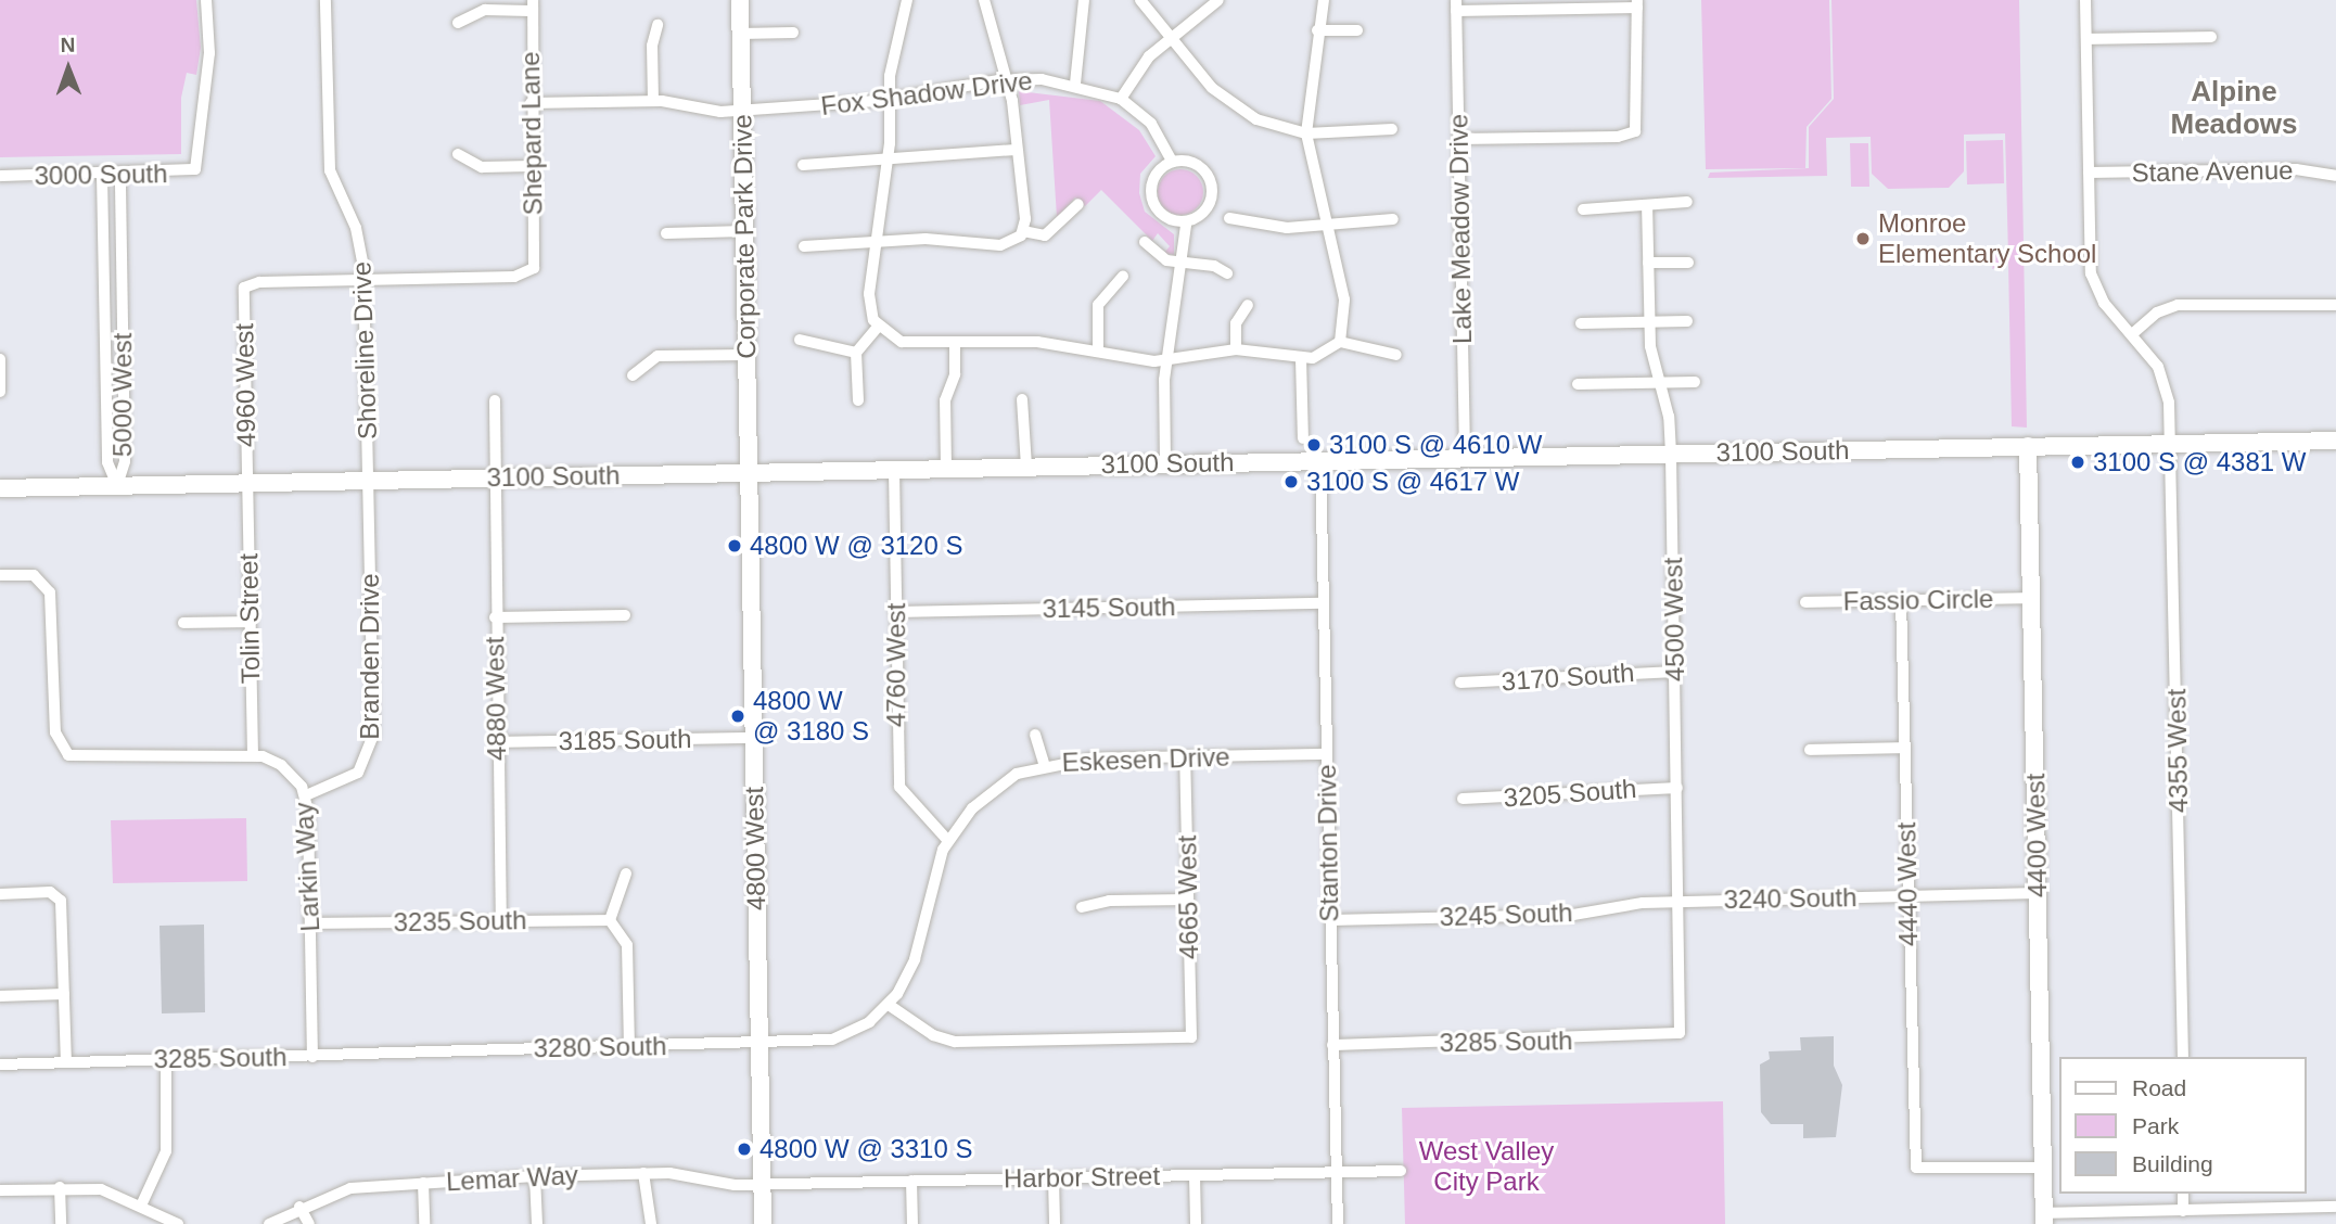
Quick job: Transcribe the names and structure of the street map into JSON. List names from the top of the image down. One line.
{"streets":{"main road":["Corporate Park Drive","3100 South","4400 West","4800 West"],"street":["Fox Shadow Drive","Shepard Lane","Stane Avenue","3000 South","Lake Meadow Drive","Shoreline Drive","4960 West","5000 West","Fassio Circle","3145 South","Tolin Street","4500 West","Branden Drive","4760 West","3170 South","4880 West","3185 South","4355 West","Eskesen Drive","3205 South","Stanton Drive","Larkin Way","4440 West","4665 West","3240 South","3245 South","3235 South","3285 South","3280 South","Harbor Street","Lemar Way"]},"crossings":[["Fox Shadow Drive","Shepard Lane"],["Fox Shadow Drive","Corporate Park Drive"],["Shepard Lane","Shoreline Drive"],["Shepard Lane","4960 West"],["Stane Avenue","4355 West"],["3000 South","5000 West"],["Lake Meadow Drive","3100 South"],["Corporate Park Drive","3100 South"],["Corporate Park Drive","4800 West"],["Shoreline Drive","4960 West"],["Shoreline Drive","3100 South"],["Shoreline Drive","Branden Drive"],["4960 West","3100 South"],["4960 West","Tolin Street"],["5000 West","3100 South"],["3100 South","Tolin Street"],["3100 South","4500 West"],["3100 South","Branden Drive"],["3100 South","4760 West"],["3100 South","4880 West"],["3100 South","4355 West"],["3100 South","4400 West"],["3100 South","Stanton Drive"],["3100 South","4800 West"],["Fassio Circle","4400 West"],["Fassio Circle","4440 West"],["3145 South","4760 West"],["3145 South","Stanton Drive"],["Tolin Street","Larkin Way"],["4500 West","3170 South"],["4500 West","3205 South"],["4500 West","3240 South"],["4500 West","3245 South"],["4500 West","3285 South"],["Branden Drive","Larkin Way"],["4760 West","Eskesen Drive"],["4880 West","3185 South"],["4880 West","3235 South"],["3185 South","4800 West"],["Eskesen Drive","Stanton Drive"],["Eskesen Drive","4800 West"],["Eskesen Drive","4665 West"],["Eskesen Drive","3280 South"],["4400 West","4440 West"],["4400 West","3240 South"],["Stanton Drive","3245 South"],["Stanton Drive","3285 South"],["Stanton Drive","Harbor Street"],["4800 West","3280 South"],["4800 West","Harbor Street"],["4800 West","Lemar Way"],["Larkin Way","3235 South"],["Larkin Way","3285 South"],["4440 West","3240 South"],["3240 South","3245 South"],["3285 South","3280 South"],["Harbor Street","Lemar Way"]],"districts":["Alpine Meadows"],"parks":["West Valley City Park"],"places":["Monroe Elementary School","3100 S @ 4610 W","3100 S @ 4381 W","3100 S @ 4617 W","4800 W @ 3120 S","4800 W @ 3180 S","4800 W @ 3310 S"],"legend":["Road","Park","Building"],"north":"top"}
